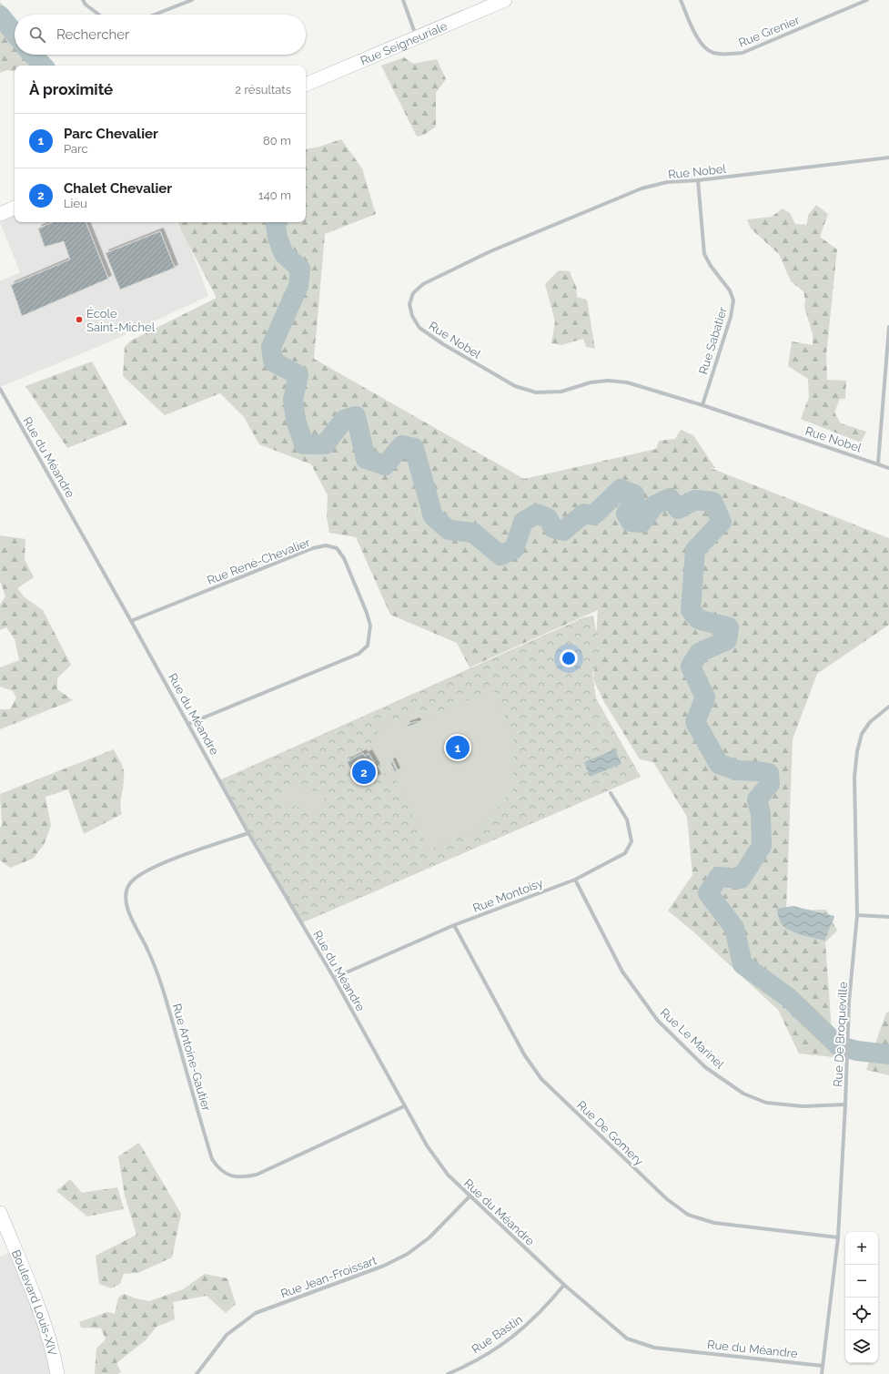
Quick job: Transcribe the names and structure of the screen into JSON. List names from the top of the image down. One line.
{"streets":{"street":["Rue Grenier","Rue Seigneuriale","Rue Nobel","Rue Sabatier","Rue du Méandre","Rue René-Chevalier","Rue Montoisy","Rue De Broqueville","Rue Le Marinel","Rue Antoine-Gautier","Rue De Gomery","Rue Jean-Froissart","Boulevard Louis-XIV","Rue Bastin"]},"crossings":[["Rue Nobel","Rue Sabatier"],["Rue du Méandre","Rue René-Chevalier"],["Rue du Méandre","Rue Montoisy"],["Rue du Méandre","Rue De Broqueville"],["Rue du Méandre","Rue Antoine-Gautier"],["Rue du Méandre","Rue Jean-Froissart"],["Rue du Méandre","Rue Bastin"],["Rue Montoisy","Rue Le Marinel"],["Rue Montoisy","Rue De Gomery"],["Rue De Broqueville","Rue Le Marinel"],["Rue De Broqueville","Rue De Gomery"]],"places":["École Saint-Michel"],"page":{"search":"Rechercher","heading":["À proximité","2 résultats"],"list":[{"mark":"1","name":"Parc Chevalier","note":"Parc","value":"80 m"},{"mark":"2","name":"Chalet Chevalier","note":"Lieu","value":"140 m"}],"pins":["1","2"],"map_buttons":["+","−"]}}
